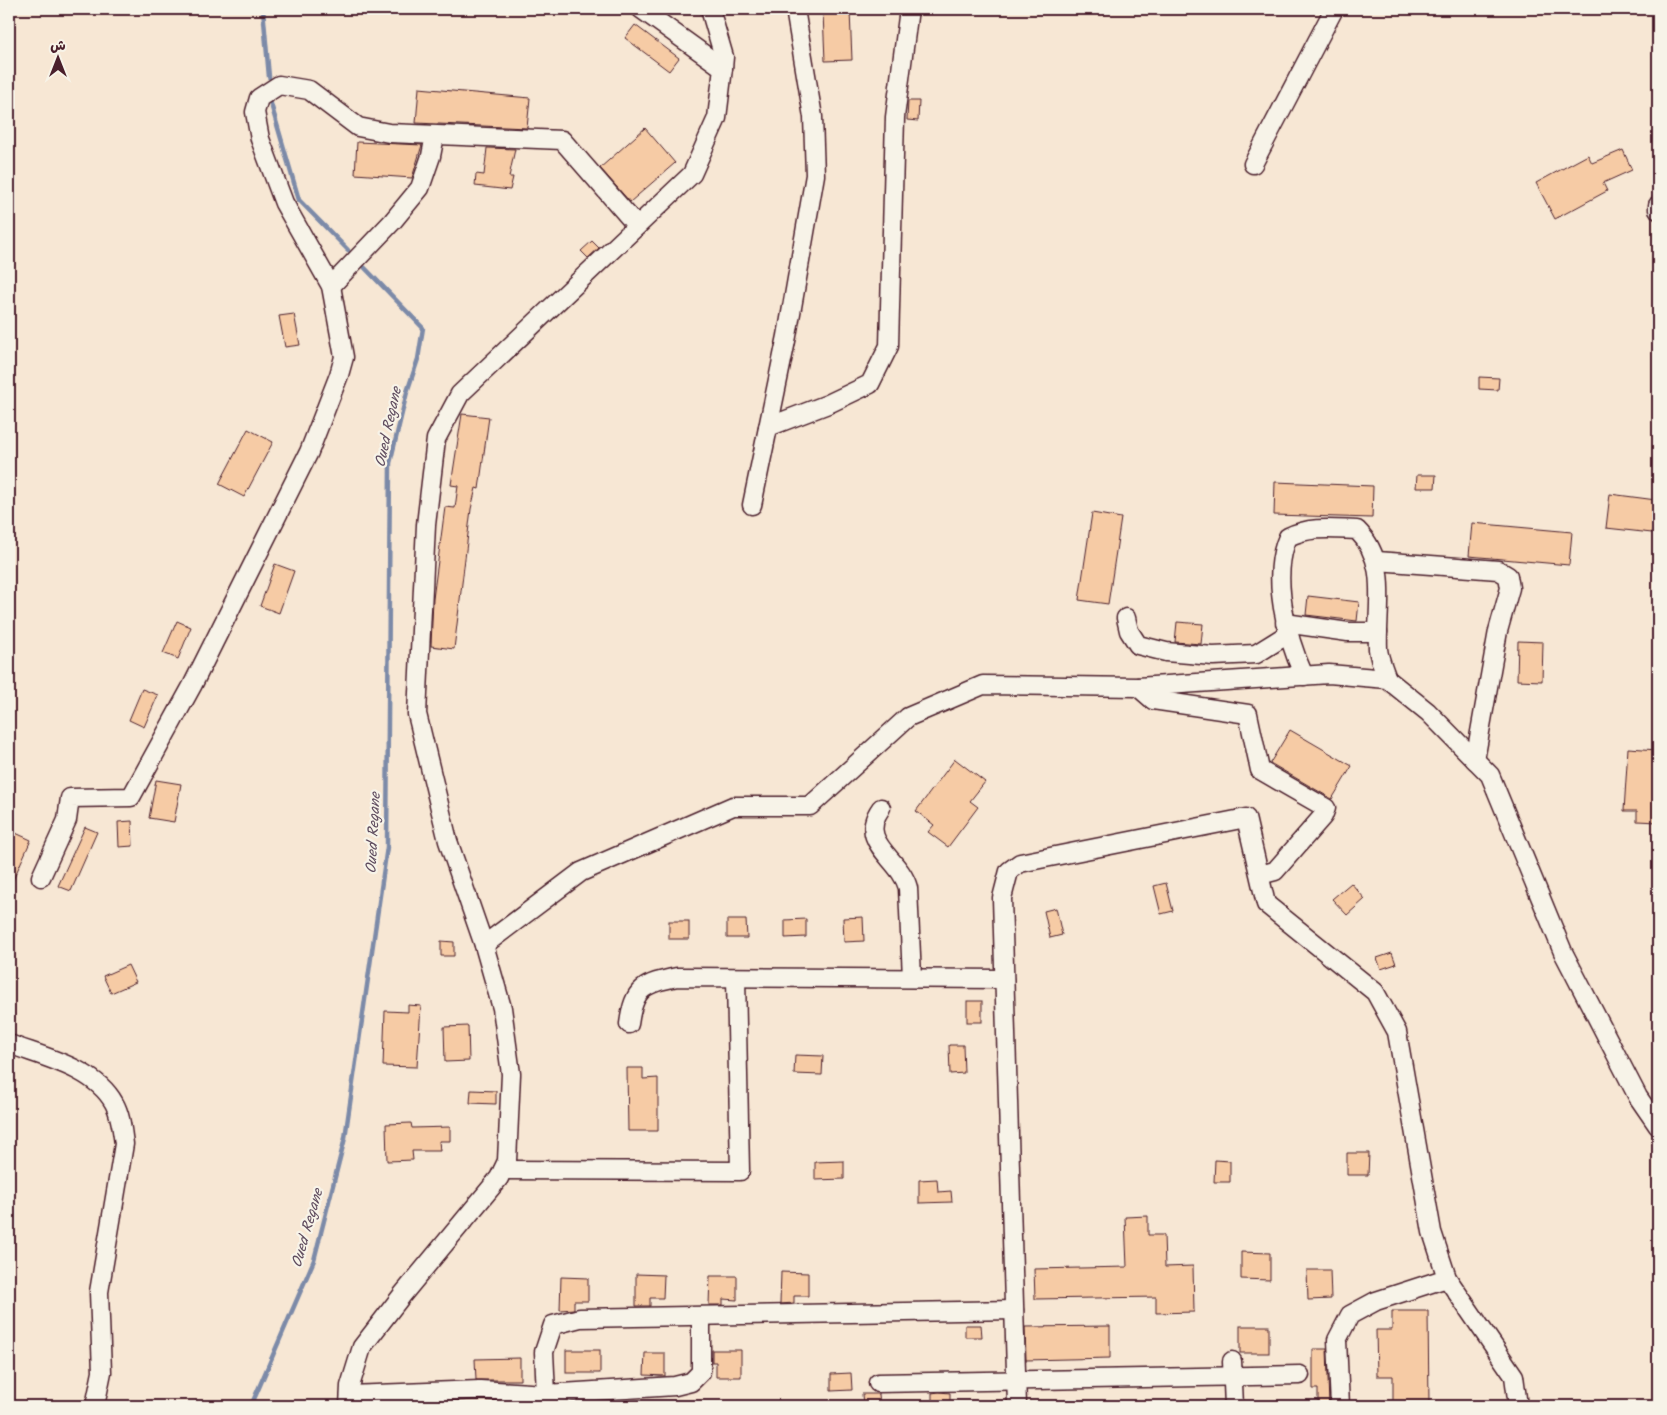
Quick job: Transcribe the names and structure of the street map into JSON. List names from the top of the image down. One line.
{"water":["Oued Regane"],"north":"top"}
